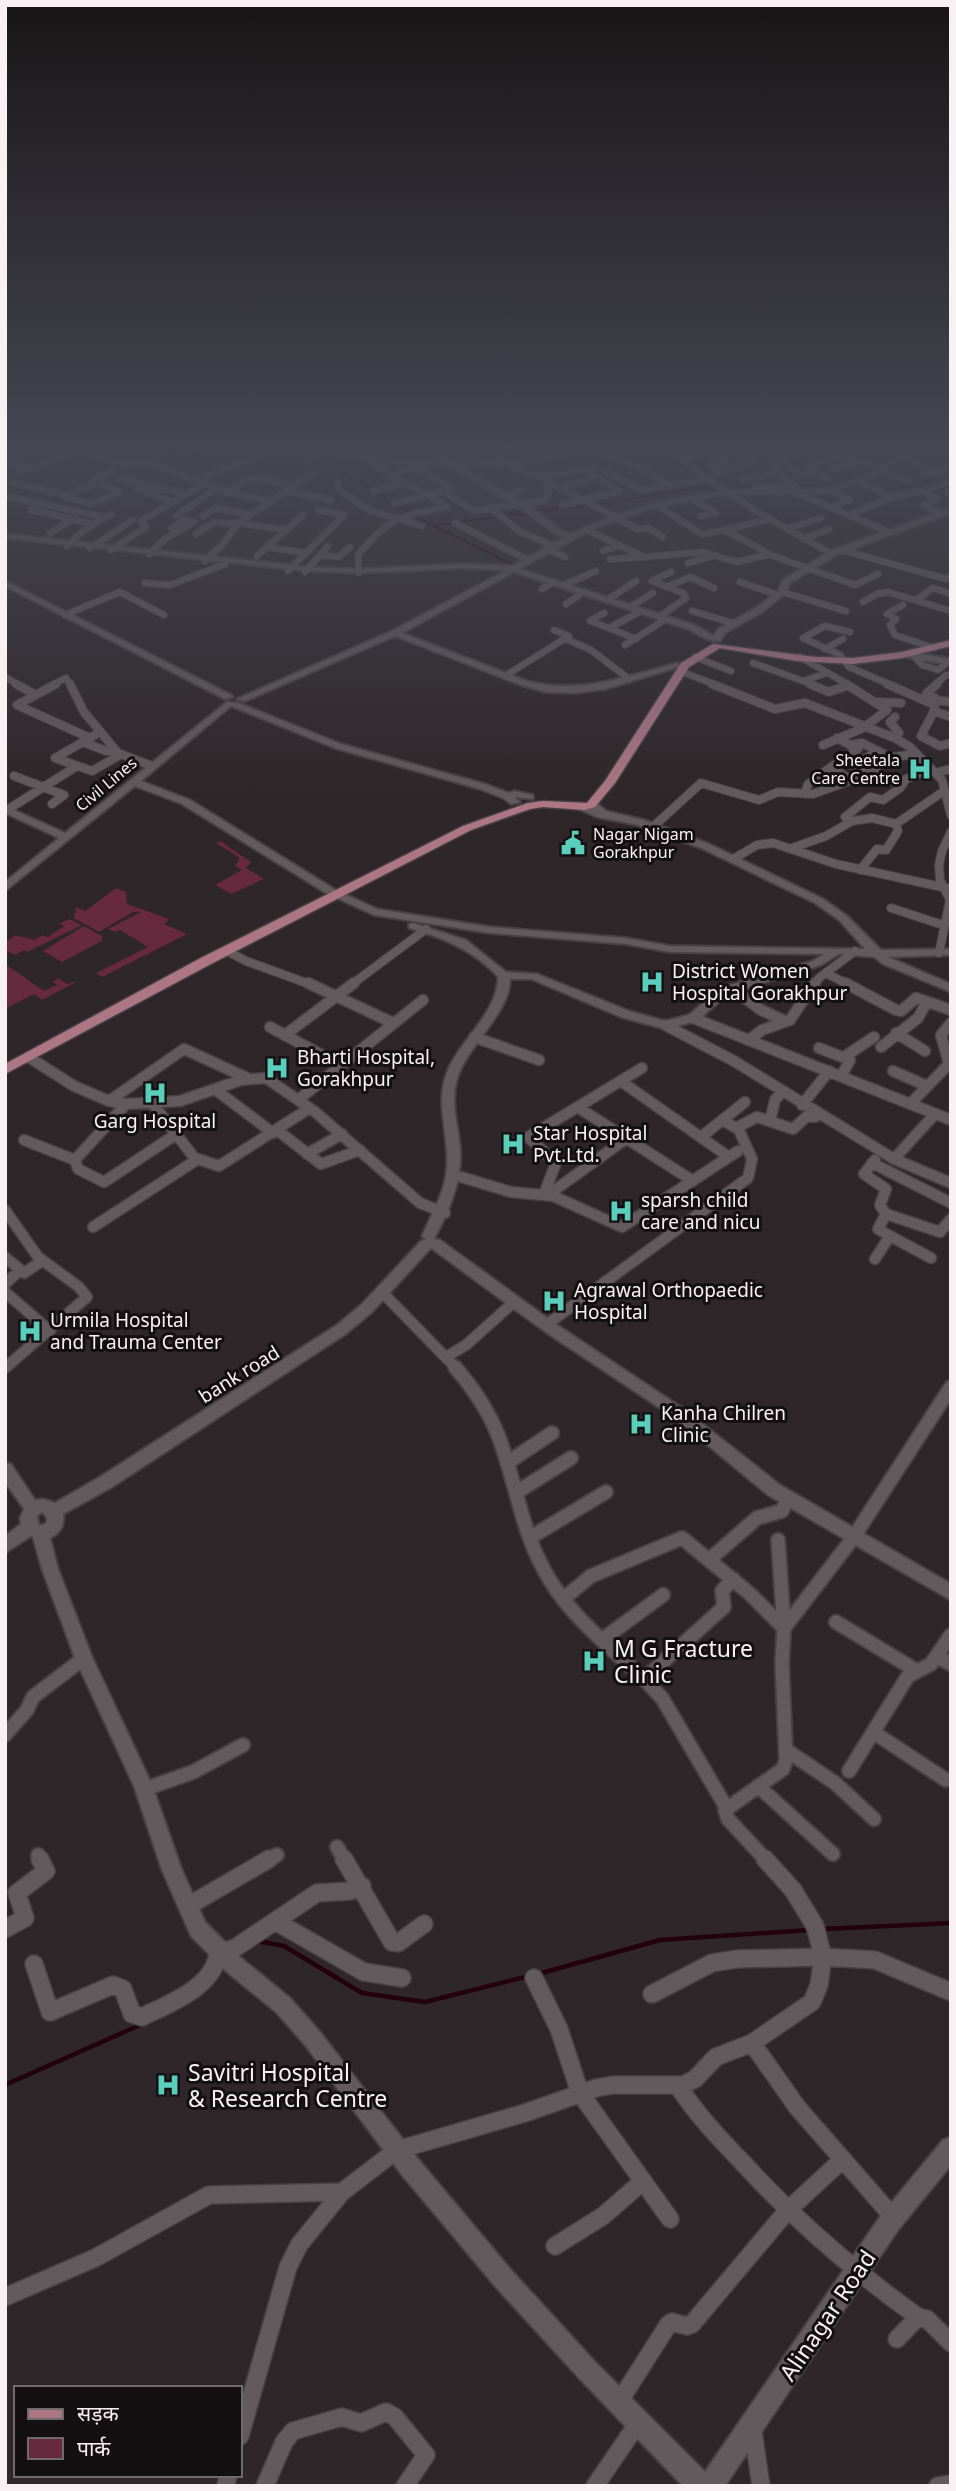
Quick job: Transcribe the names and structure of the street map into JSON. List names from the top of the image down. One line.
{"streets":{"main road":["Civil Lines","bank road","Alinagar Road"]},"places":{"hospital":["Sheetala Care Centre","District Women Hospital Gorakhpur","Bharti Hospital, Gorakhpur","Garg Hospital","Star Hospital Pvt.Ltd.","sparsh child care and nicu","Agrawal Orthopaedic Hospital","Urmila Hospital and Trauma Center","Kanha Chilren Clinic","M G Fracture Clinic","Savitri Hospital & Research Centre"],"public building":["Nagar Nigam Gorakhpur"]},"legend":["सड़क","पार्क"]}
